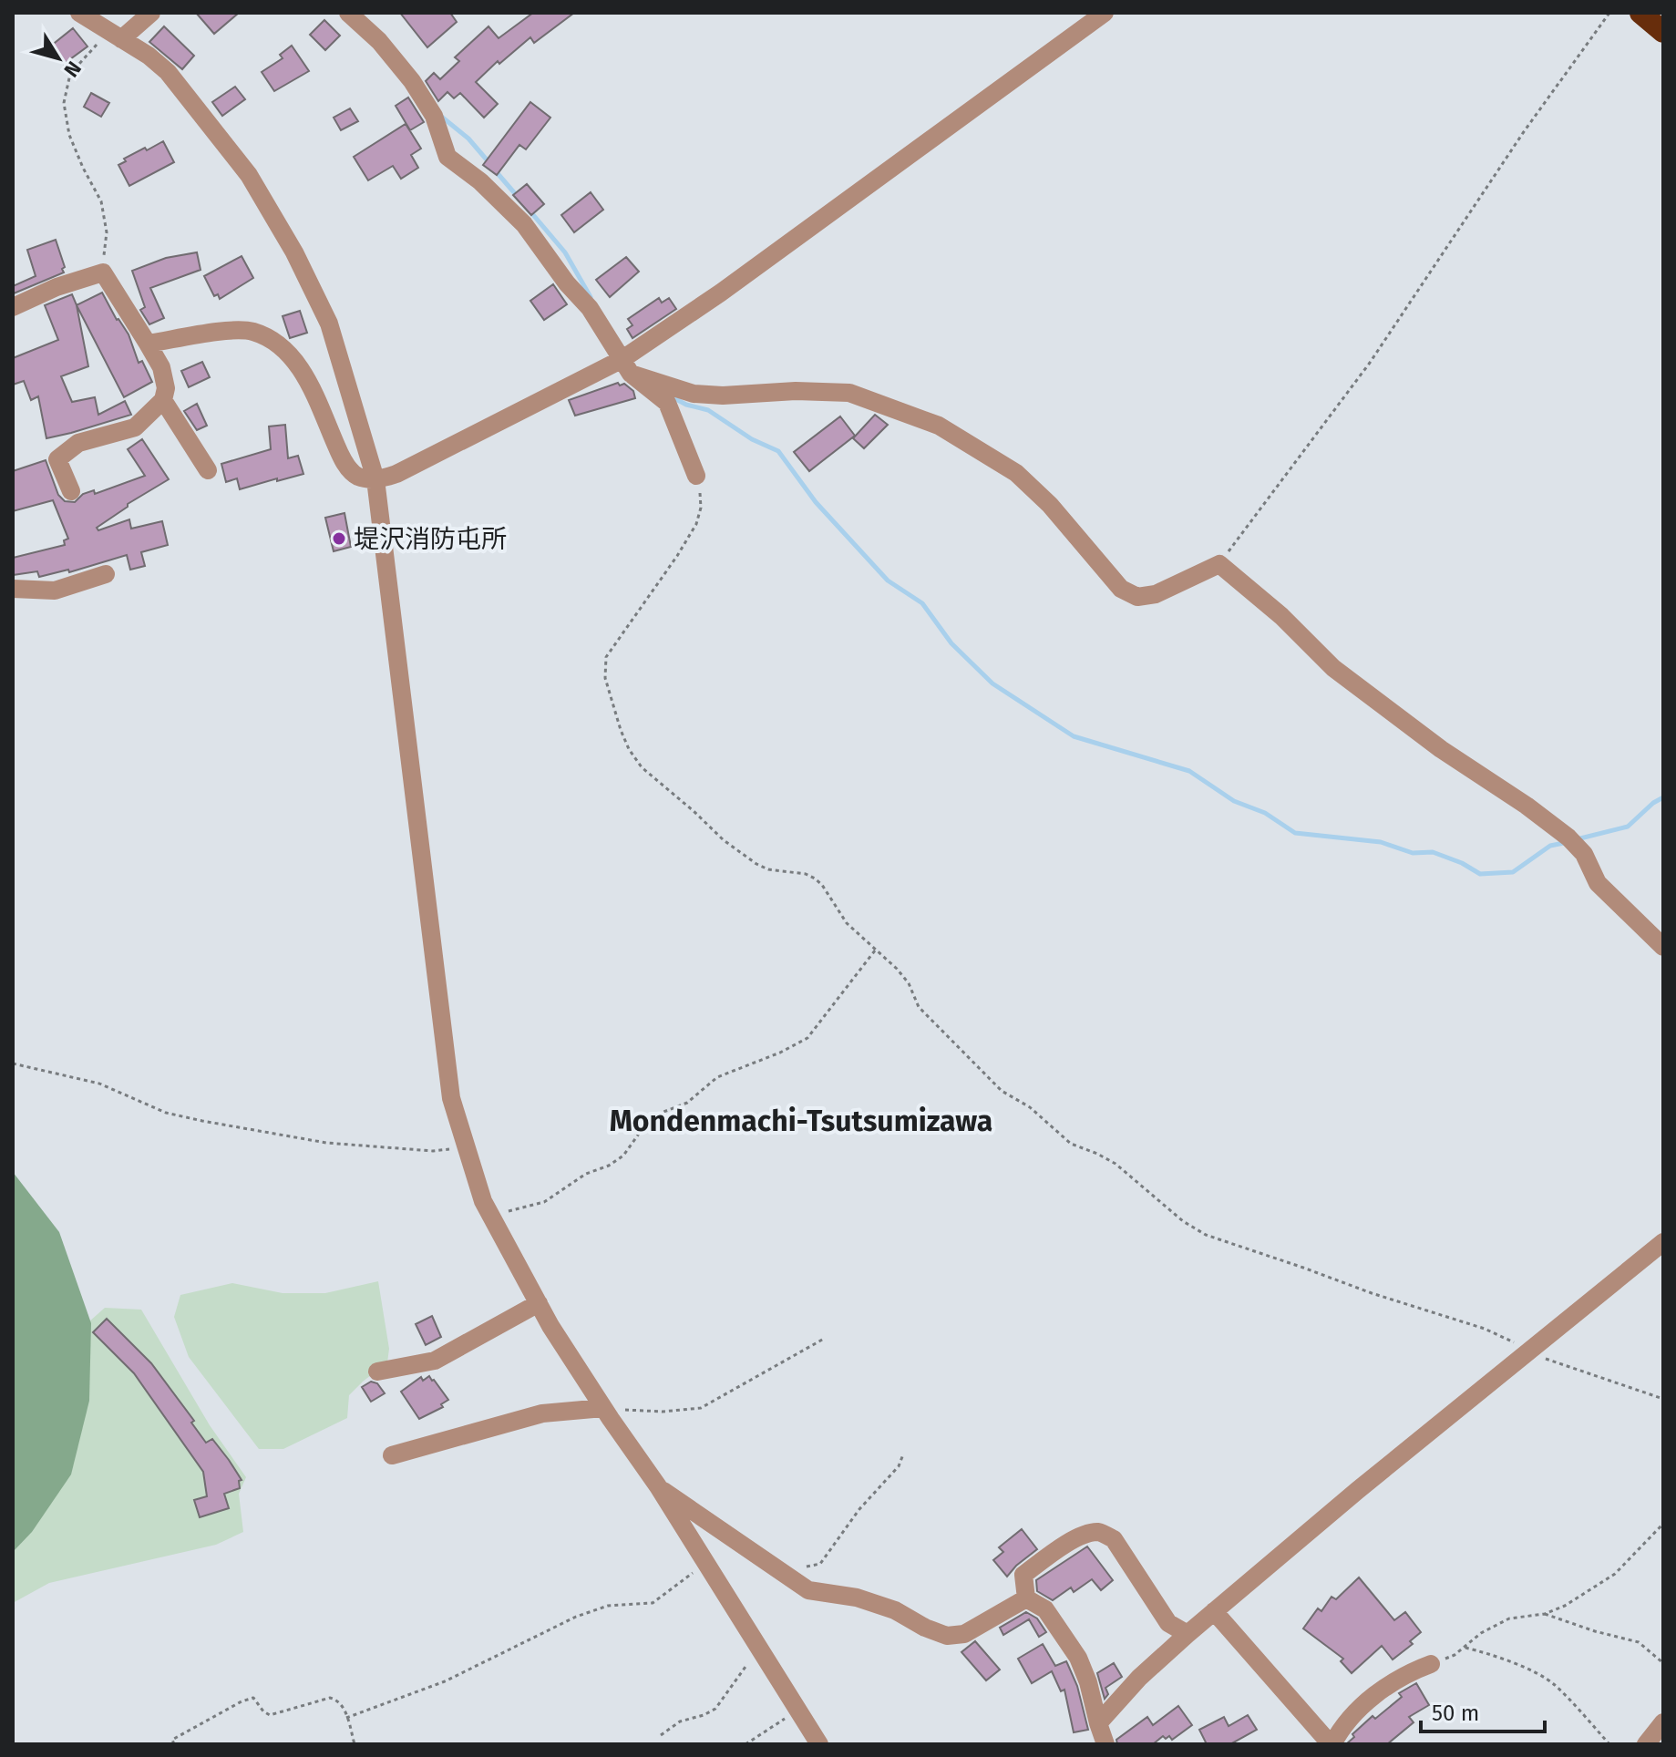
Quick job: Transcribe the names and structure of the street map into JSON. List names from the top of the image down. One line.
{"districts":["Mondenmachi-Tsutsumizawa"],"places":["堤沢消防屯所"],"scale_bar":"50 m","north":"bottom right"}
